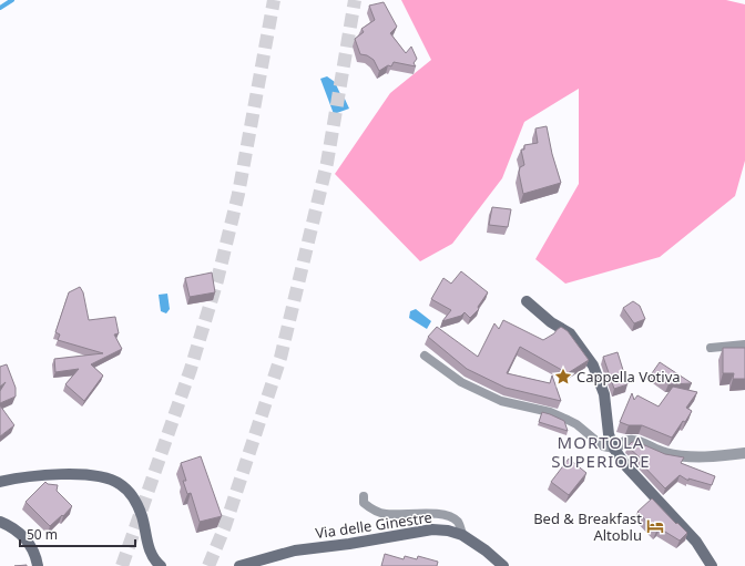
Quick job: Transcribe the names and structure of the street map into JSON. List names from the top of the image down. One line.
{"streets":{"street":["Via delle Ginestre"]},"districts":["MORTOLA SUPERIORE"],"places":{"place":["Cappella Votiva"],"hotel":["Bed & Breakfast Altoblu"]},"scale_bar":"50 m"}
